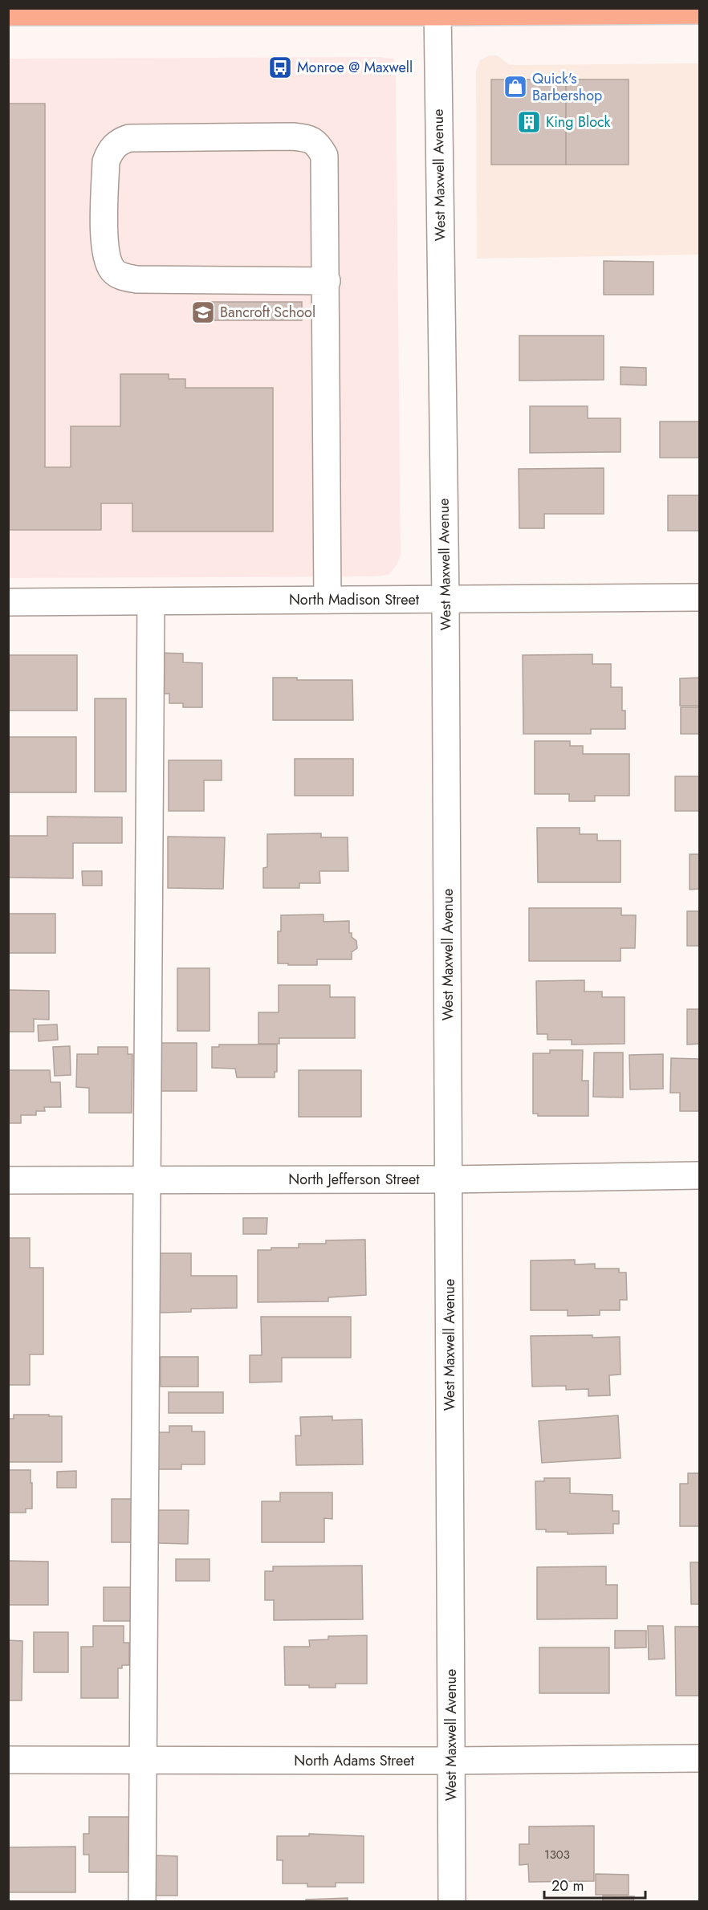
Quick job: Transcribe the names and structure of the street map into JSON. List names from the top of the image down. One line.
{"streets":{"street":["West Maxwell Avenue","North Madison Street","North Jefferson Street","North Adams Street"]},"crossings":[["West Maxwell Avenue","North Madison Street"],["West Maxwell Avenue","North Jefferson Street"],["West Maxwell Avenue","North Adams Street"]],"places":{"bus stop":["Monroe @ Maxwell"],"shop":["Quick's Barbershop"],"building":["King Block"],"school or university":["Bancroft School"]},"house_numbers":["1303"],"scale_bar":"20 m"}
